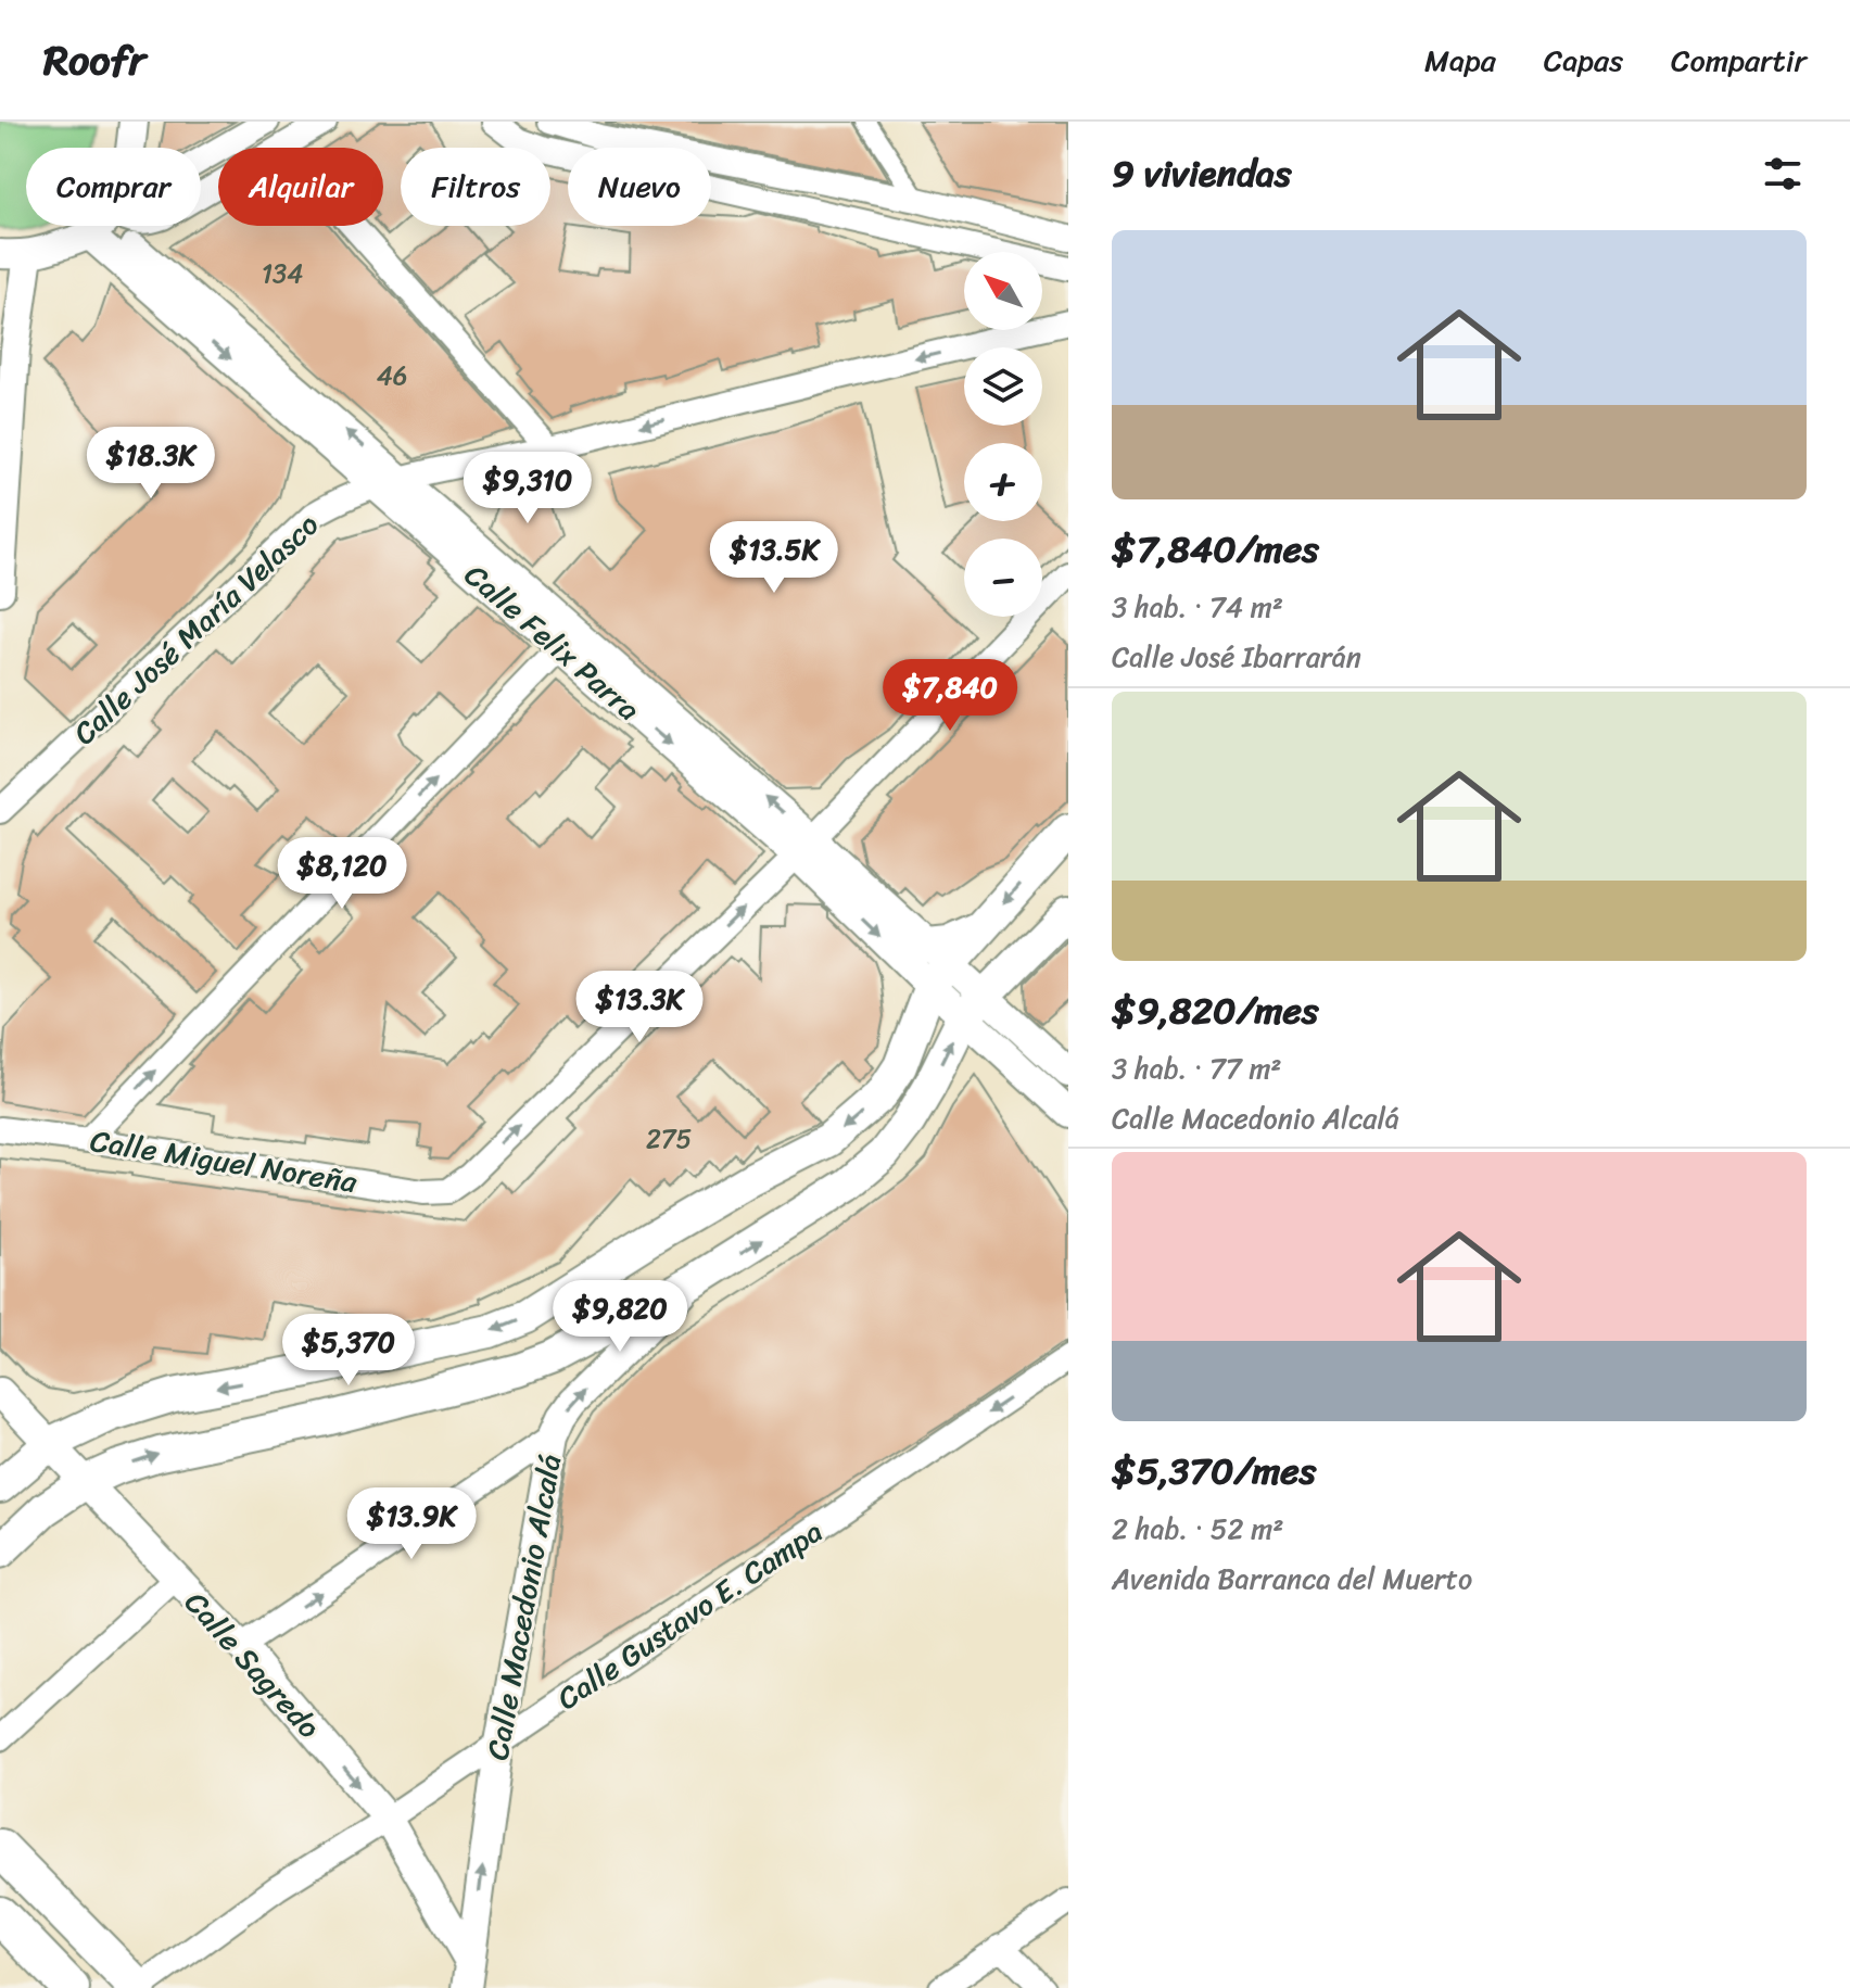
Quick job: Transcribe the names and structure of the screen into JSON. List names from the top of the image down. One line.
{"streets":{"street":["Calle José María Velasco","Calle Felix Parra","Calle Miguel Noreña","Calle Macedonio Alcalá","Calle Gustavo E. Campa","Calle Sagredo"]},"crossings":[["Calle José María Velasco","Calle Felix Parra"],["Calle Felix Parra","Calle Miguel Noreña"],["Calle Macedonio Alcalá","Calle Gustavo E. Campa"],["Calle Macedonio Alcalá","Calle Sagredo"],["Calle Gustavo E. Campa","Calle Sagredo"]],"one_way":["Calle José María Velasco","Calle Macedonio Alcalá","Calle Gustavo E. Campa"],"house_numbers":["134","46","275"],"north":"top left","page":{"header":"Roofr","nav":["Mapa","Capas","Compartir"],"heading":"9 viviendas","chip":["Comprar","Alquilar","Filtros","Nuevo"],"list":[{"name":"$7,840/mes","note":"3 hab. · 74 m² · Calle José Ibarrarán"},{"name":"$9,820/mes","note":"3 hab. · 77 m² · Calle Macedonio Alcalá"},{"name":"$5,370/mes","note":"2 hab. · 52 m² · Avenida Barranca del Muerto"}],"map_buttons":["+","−"],"price":["$18.3K","$9,310","$13.5K","$7,840","$8,120","$13.3K","$9,820","$5,370","$13.9K"]}}
